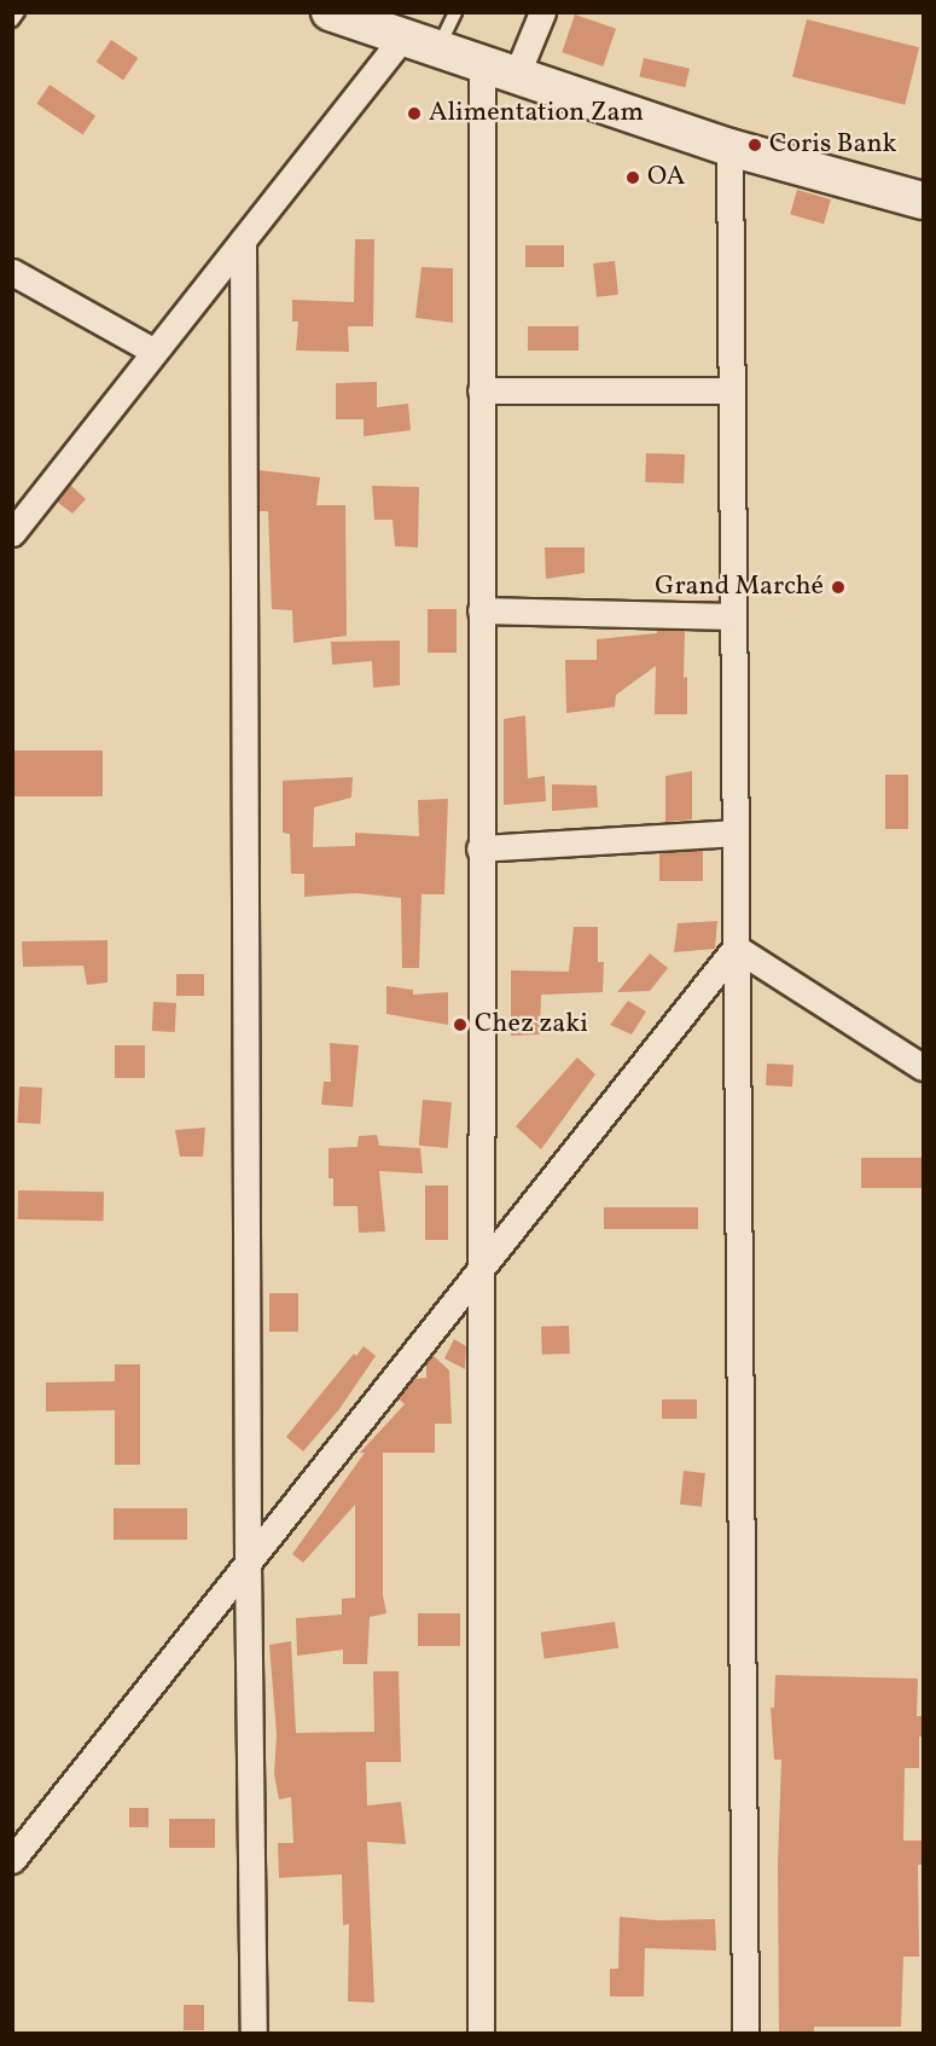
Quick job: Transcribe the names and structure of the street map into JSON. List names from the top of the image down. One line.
{"places":["Alimentation Zam","Coris Bank","OA","Grand Marché","Chez zaki"]}
